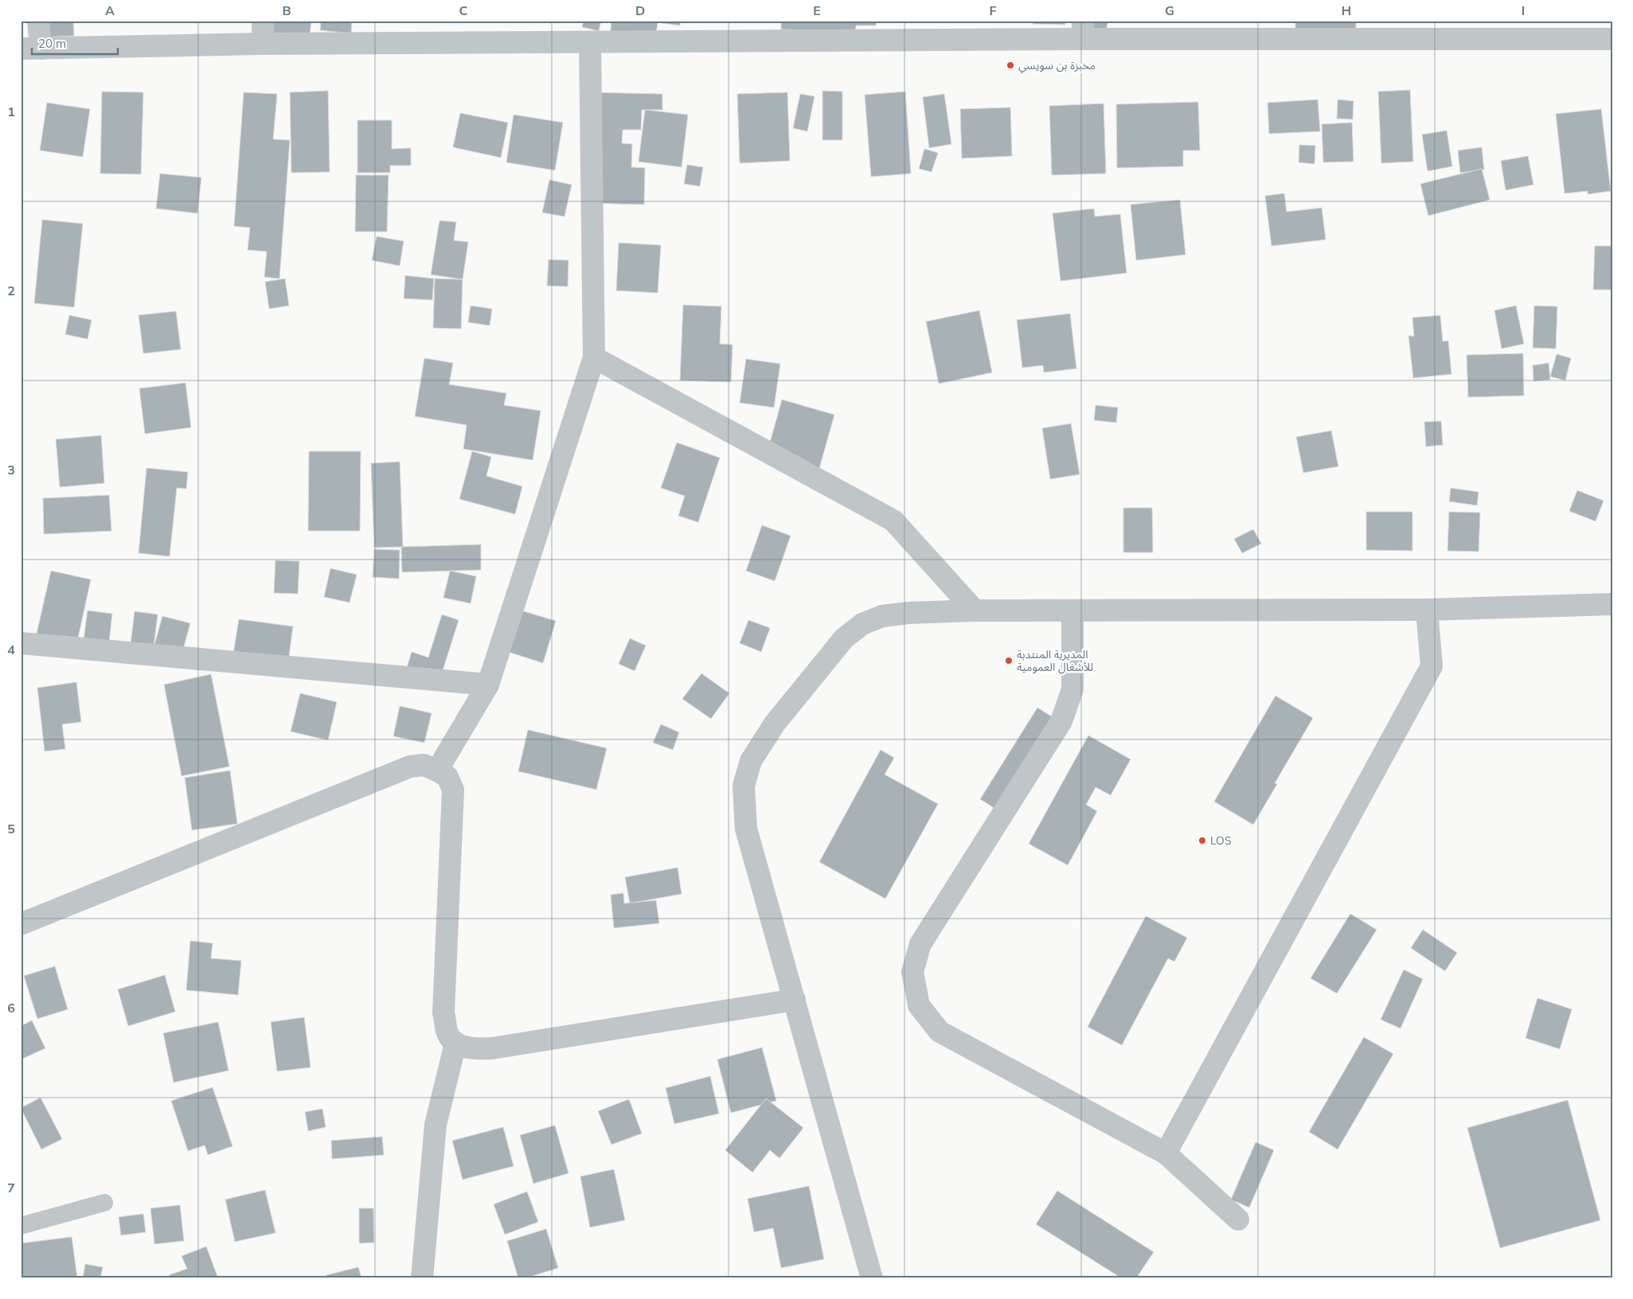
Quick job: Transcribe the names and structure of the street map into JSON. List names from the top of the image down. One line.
{"places":["مخبزة بن سويسي","المديرية المنتدبة للأشغال العمومية","LOS"],"scale_bar":"20 m","grid":{"columns":["A","B","C","D","E","F","G","H","I"],"rows":["1","2","3","4","5","6","7"]}}
